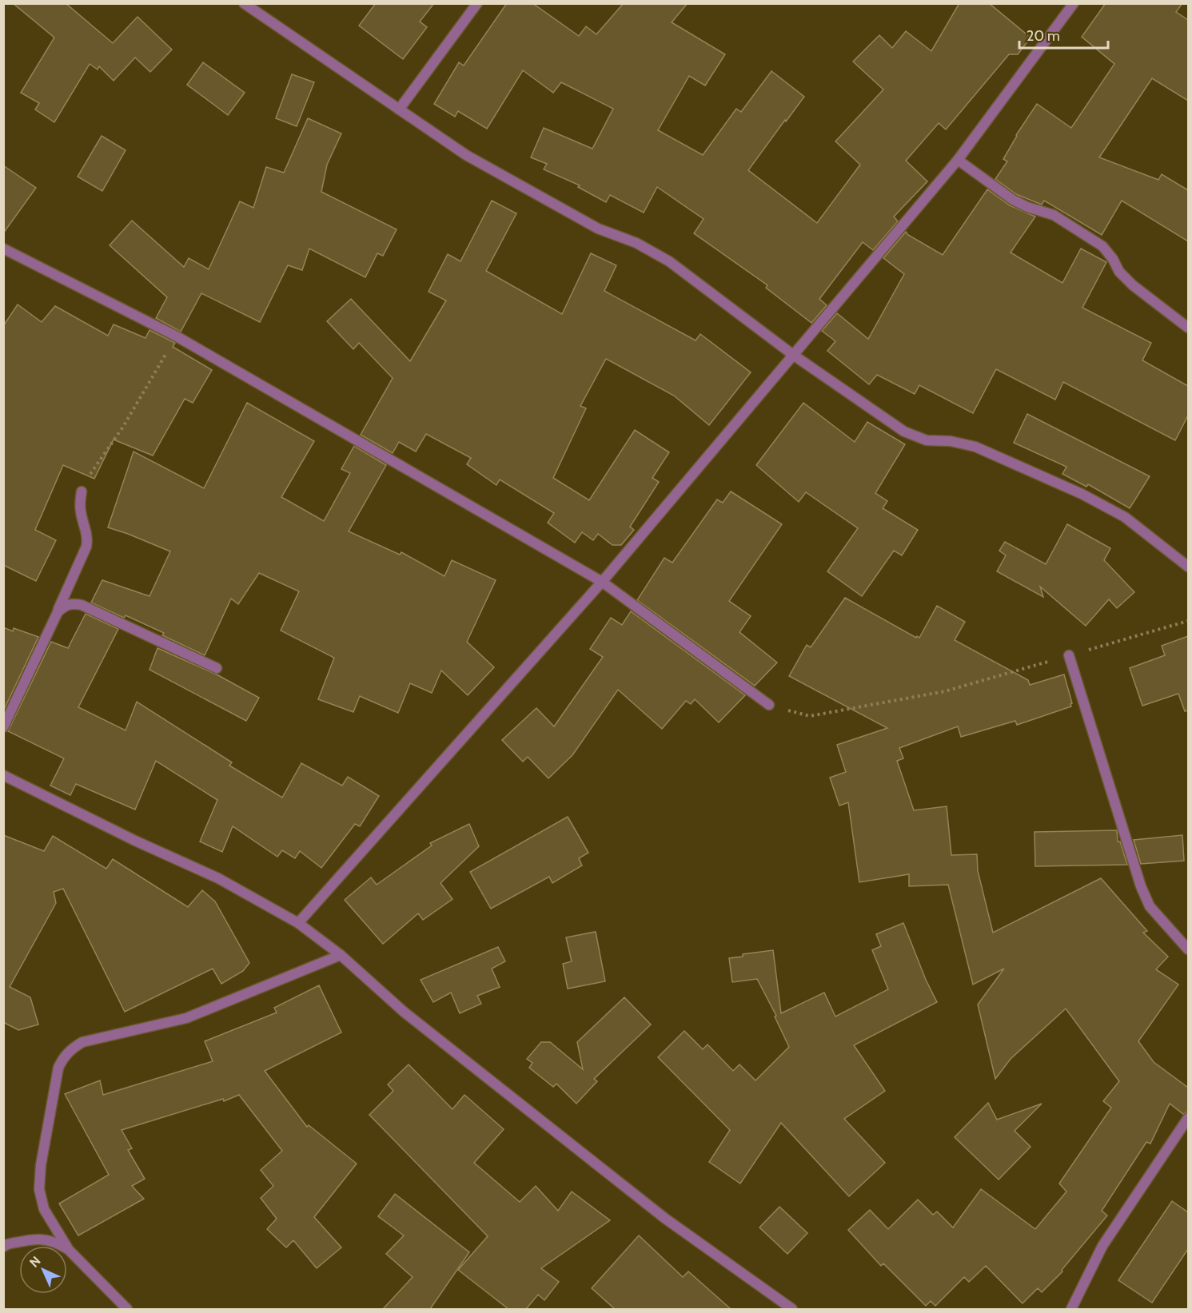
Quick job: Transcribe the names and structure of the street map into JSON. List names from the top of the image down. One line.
{"scale_bar":"20 m","north":"top left"}
